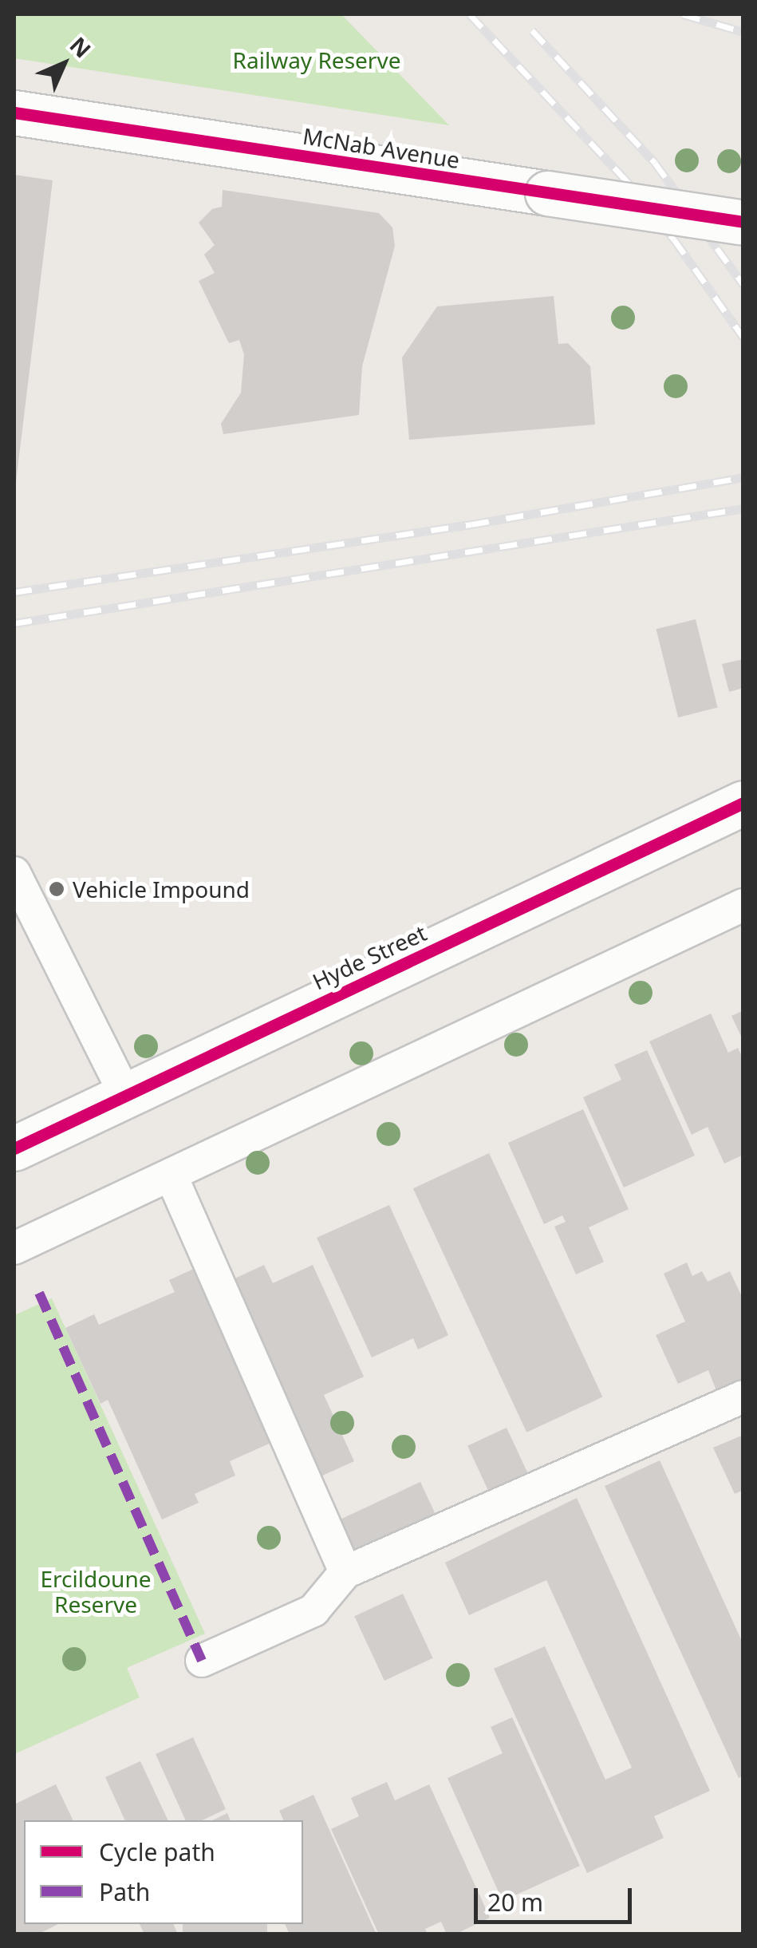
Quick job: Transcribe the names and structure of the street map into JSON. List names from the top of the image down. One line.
{"streets":{"street":["McNab Avenue","Hyde Street"]},"parks":["Railway Reserve","Ercildoune Reserve"],"places":["Vehicle Impound"],"legend":["Cycle path","Path"],"scale_bar":"20 m","north":"top right"}
